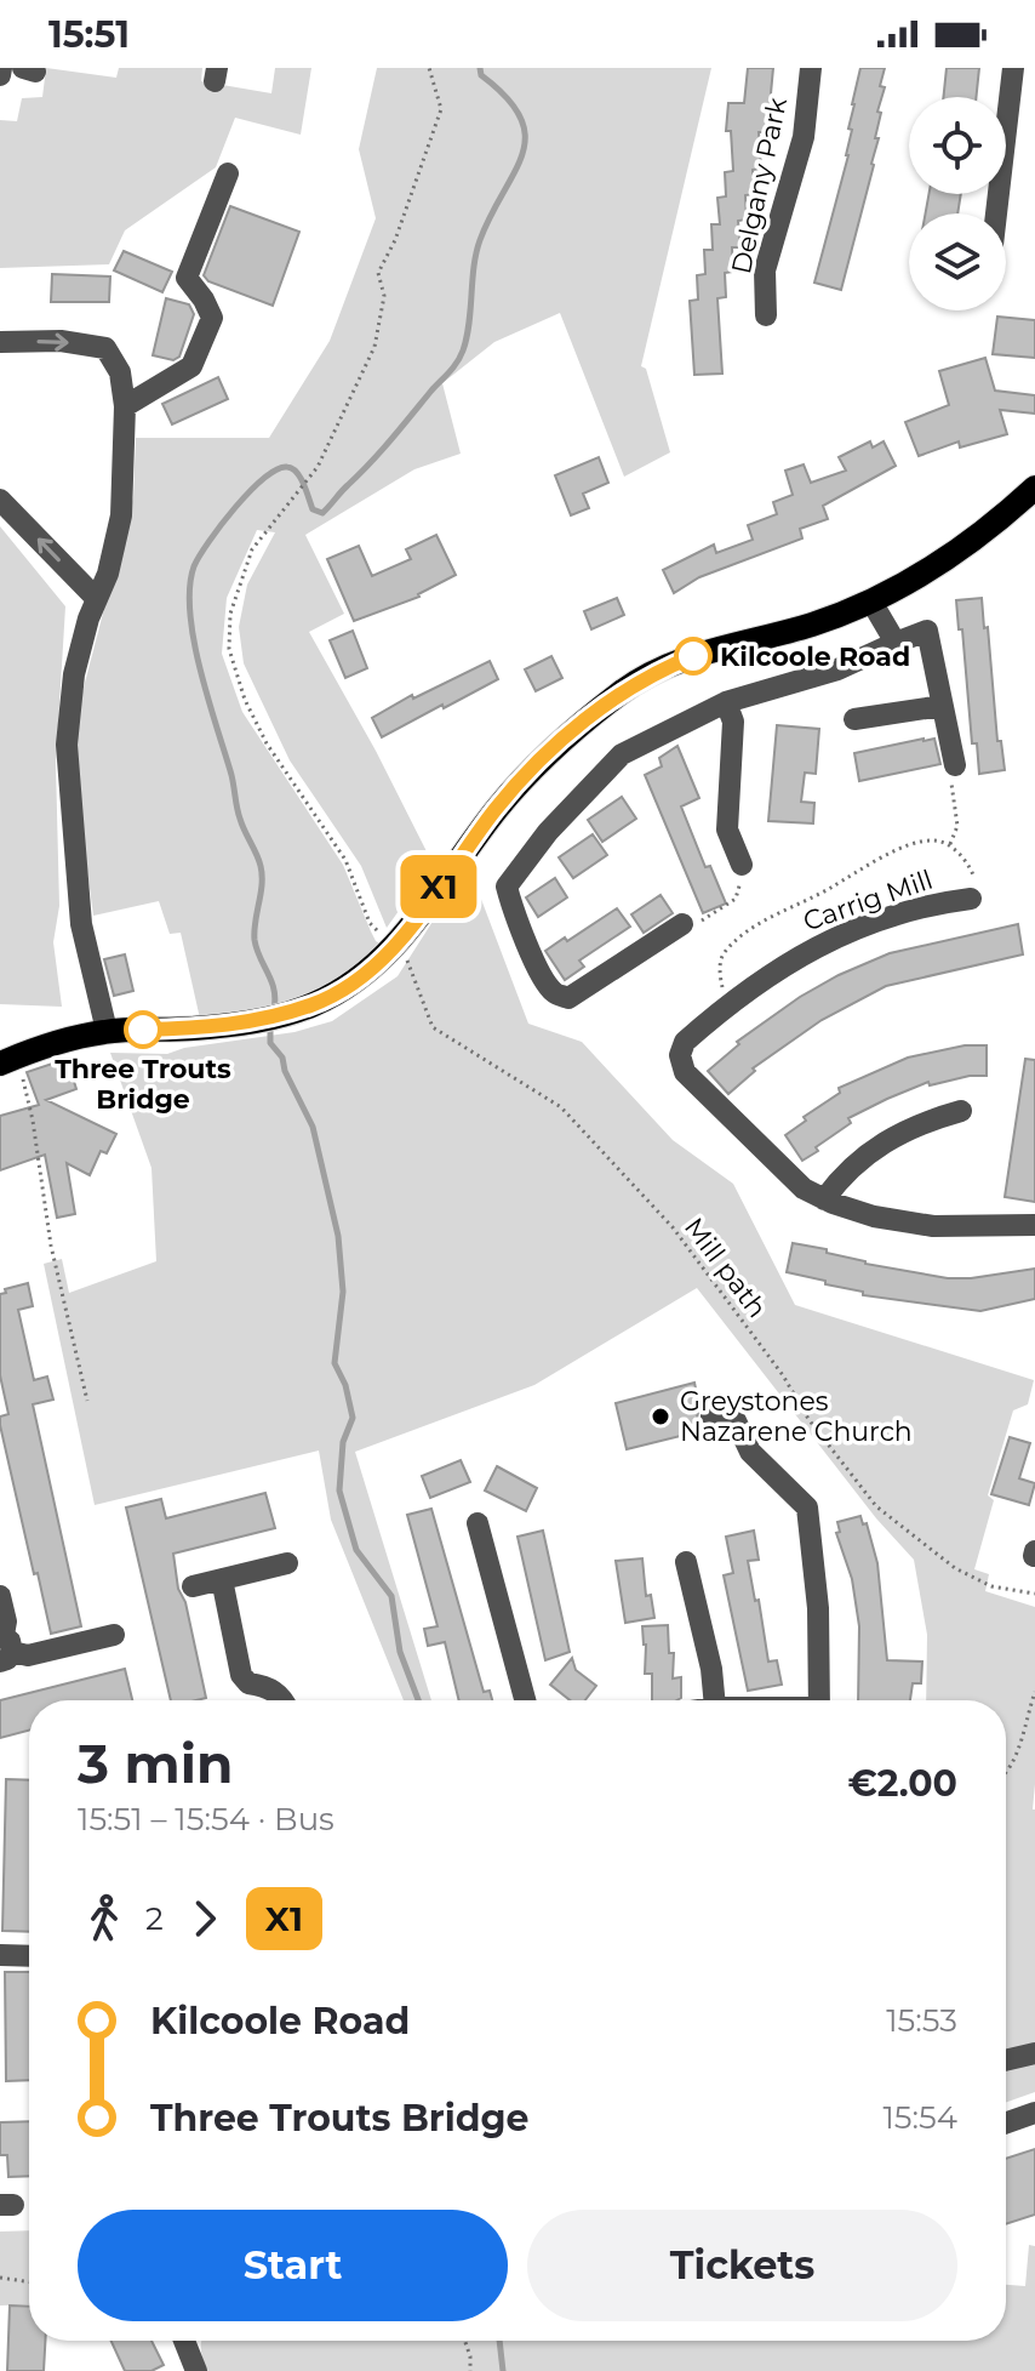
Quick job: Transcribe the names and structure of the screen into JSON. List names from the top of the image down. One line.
{"streets":{"street":["Delgany Park","Carrig Mill"],"path":["Mill path"]},"places":["Kilcoole Road","Three Trouts Bridge","Greystones Nazarene Church"],"lines":["bus line X1"],"page":{"status":"15:51","on_map":"X1","heading":["3 min","15:51 – 15:54 · Bus","€2.00"],"legs":["2","X1"],"list":[{"name":"Kilcoole Road","value":"15:53"},{"name":"Three Trouts Bridge","value":"15:54"}],"buttons":["Start","Tickets"]}}
